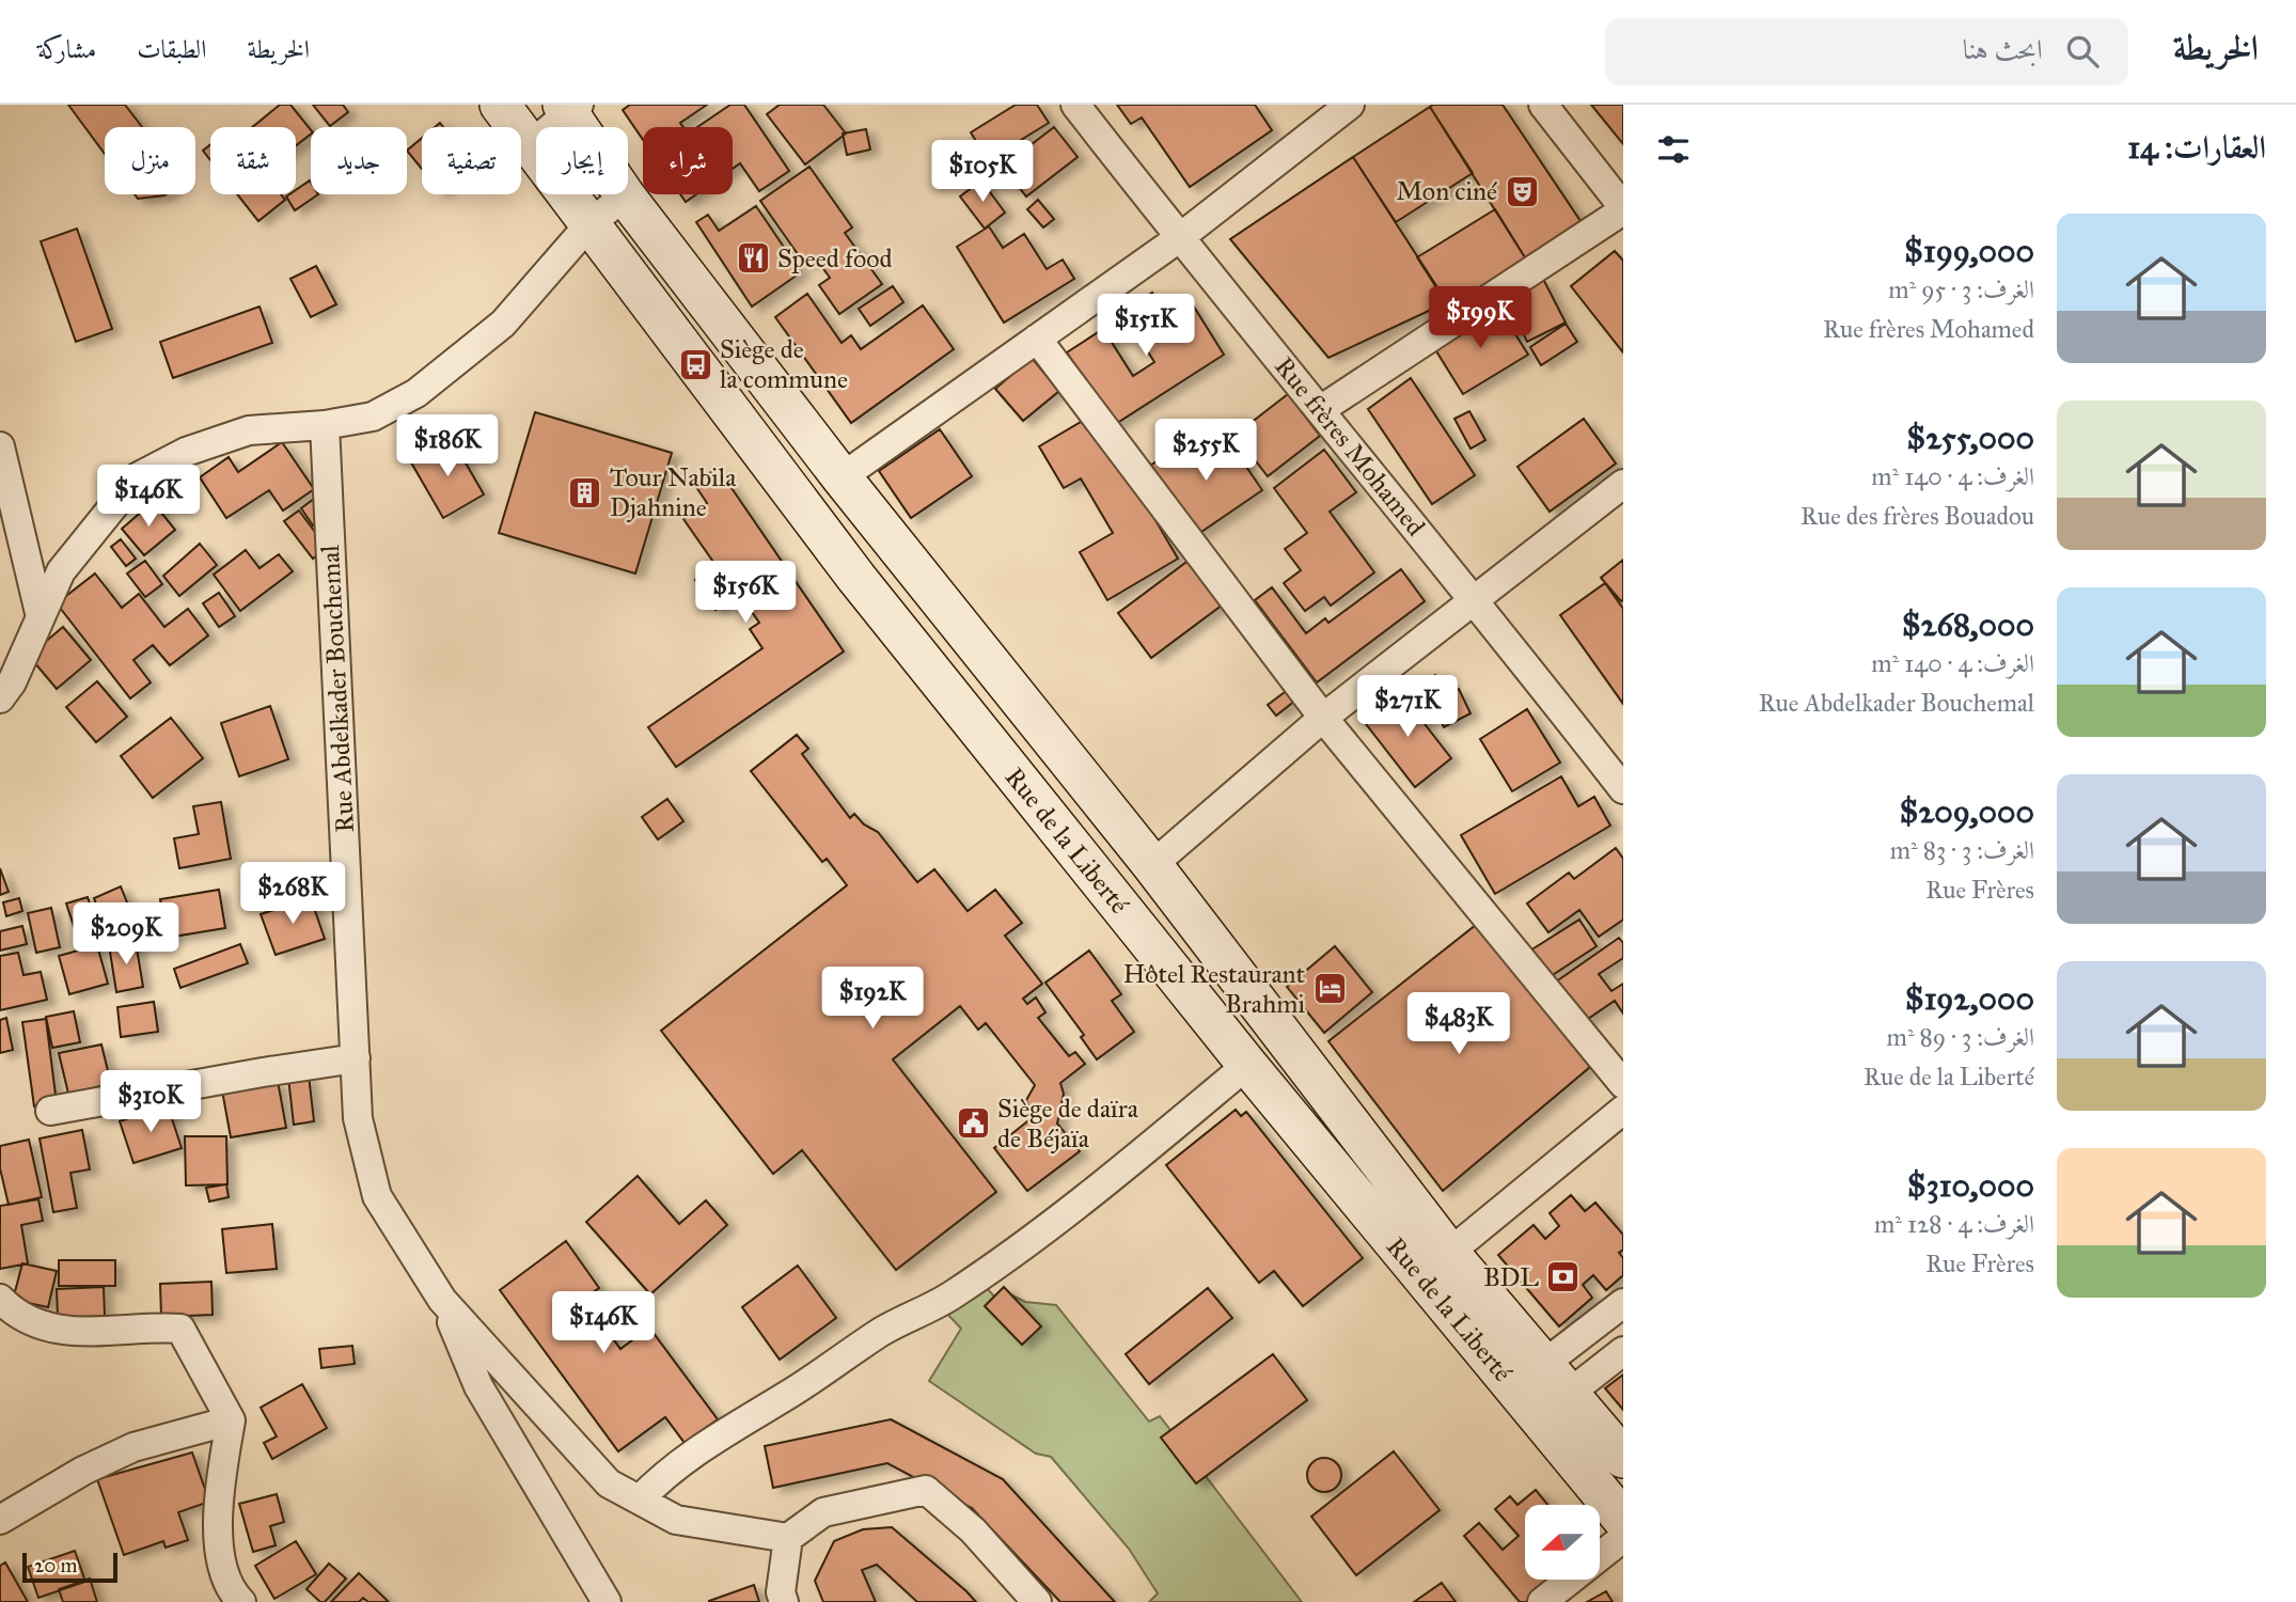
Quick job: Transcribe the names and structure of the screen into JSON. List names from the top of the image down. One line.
{"streets":{"main road":["Rue de la Liberté"],"street":["Rue frères Mohamed","Rue Abdelkader Bouchemal"]},"places":{"theatre":["Mon ciné"],"restaurant":["Speed food"],"bus stop":["Siège de la commune"],"building":["Tour Nabila Djahnine"],"hotel":["Hôtel Restaurant Brahmi"],"public building":["Siège de daïra de Béjaïa"],"bank":["BDL"]},"scale_bar":"20 m","north":"left","page":{"header":"الخريطة","search":"ابحث هنا","nav":["الخريطة","الطبقات","مشاركة"],"heading":"العقارات: 14","chip":["شراء","إيجار","تصفية","جديد","شقة","منزل"],"price":["$105K","$199K","$151K","$186K","$255K","$146K","$156K","$271K","$268K","$209K","$192K","$483K","$310K","$146K"],"list":[{"name":"$199,000","note":"الغرف: 3 · 95 m² · Rue frères Mohamed"},{"name":"$255,000","note":"الغرف: 4 · 140 m² · Rue des frères Bouadou"},{"name":"$268,000","note":"الغرف: 4 · 140 m² · Rue Abdelkader Bouchemal"},{"name":"$209,000","note":"الغرف: 3 · 83 m² · Rue Frères"},{"name":"$192,000","note":"الغرف: 3 · 89 m² · Rue de la Liberté"},{"name":"$310,000","note":"الغرف: 4 · 128 m² · Rue Frères"}],"scale":"20 m"}}
